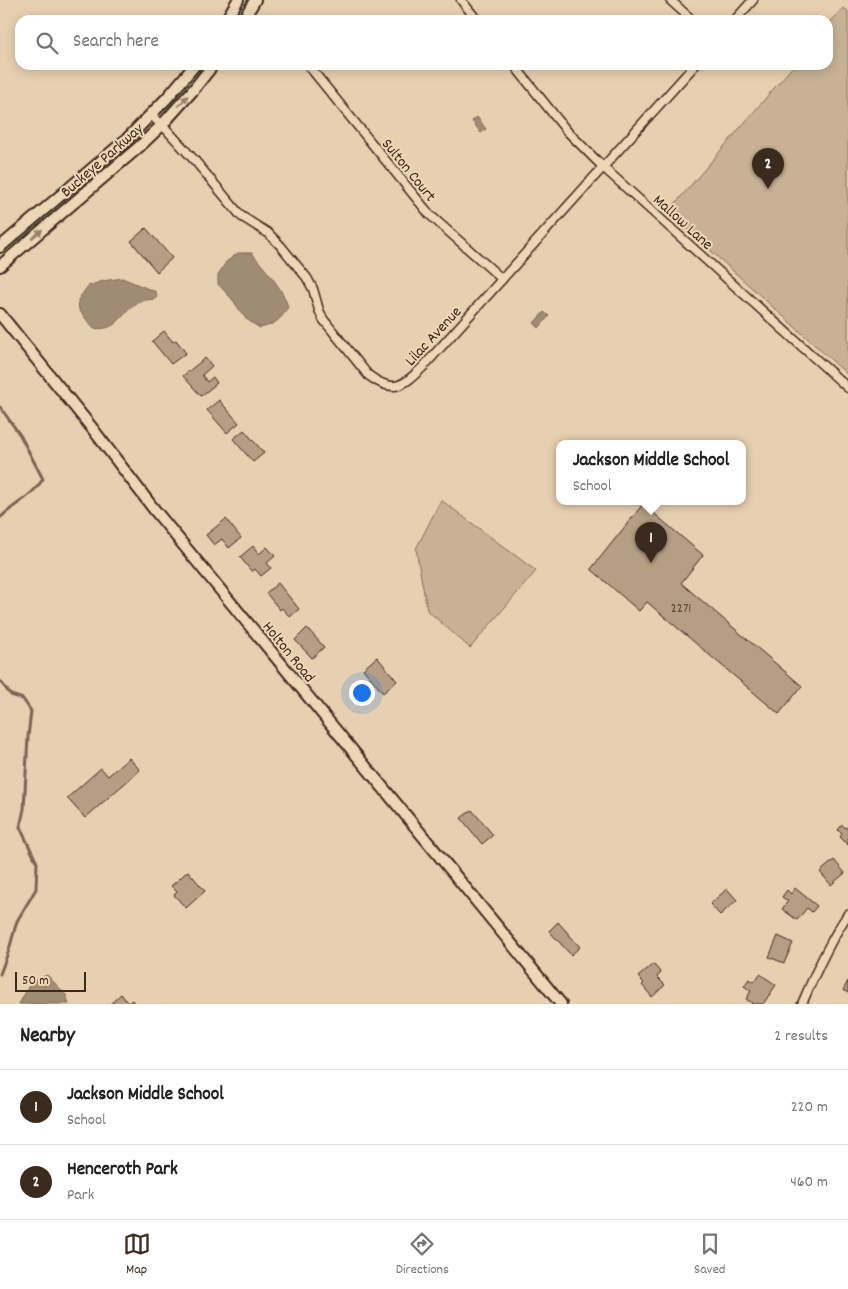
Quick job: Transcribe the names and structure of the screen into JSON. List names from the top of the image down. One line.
{"streets":{"street":["Buckeye Parkway","Sulton Court","Mallow Lane","Lilac Avenue","Holton Road"]},"crossings":[["Buckeye Parkway","Lilac Avenue"],["Sulton Court","Lilac Avenue"],["Mallow Lane","Lilac Avenue"]],"house_numbers":["2271"],"scale_bar":"50 m","page":{"search":"Search here","pins":["2","1"],"popup":["Jackson Middle School","School"],"scale":"50 m","heading":["Nearby","2 results"],"list":[{"mark":"1","name":"Jackson Middle School","note":"School","value":"220 m"},{"mark":"2","name":"Henceroth Park","note":"Park","value":"460 m"}],"nav":["Map","Directions","Saved"]}}
